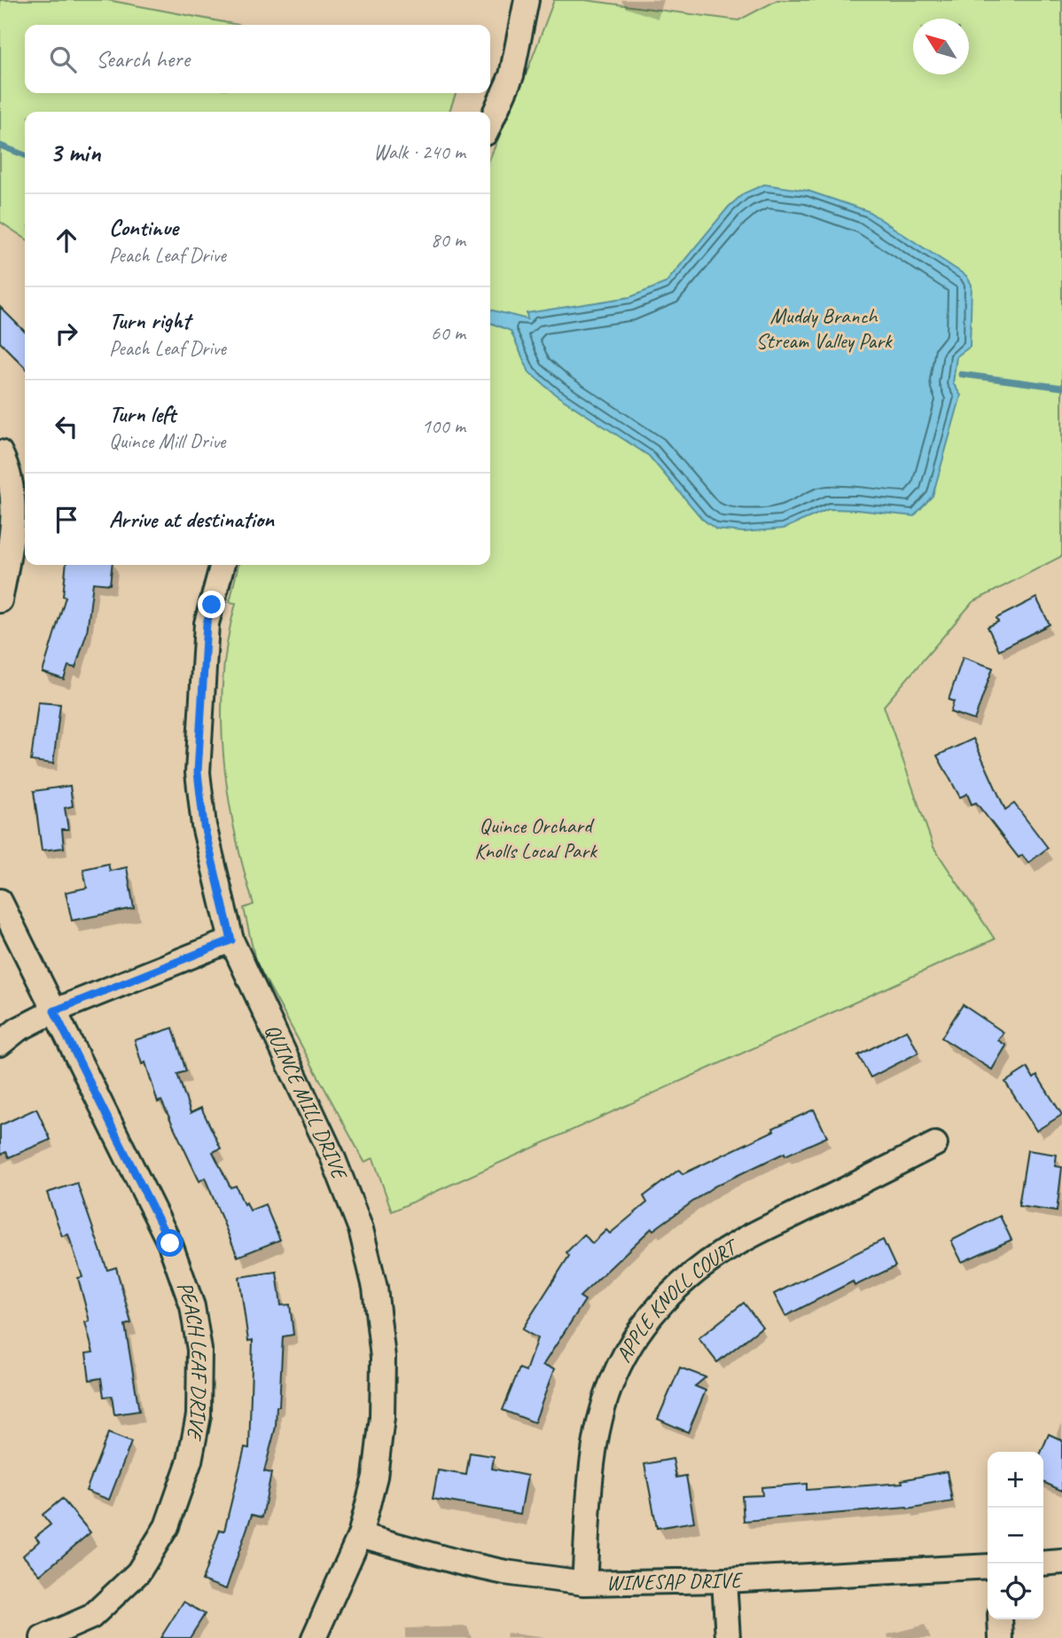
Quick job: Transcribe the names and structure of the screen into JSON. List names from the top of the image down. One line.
{"streets":{"street":["QUINCE MILL DRIVE","APPLE KNOLL COURT","PEACH LEAF DRIVE","WINESAP DRIVE"]},"crossings":[["QUINCE MILL DRIVE","WINESAP DRIVE"],["APPLE KNOLL COURT","WINESAP DRIVE"]],"parks":["Muddy Branch Stream Valley Park","Quince Orchard Knolls Local Park"],"north":"top left","page":{"search":"Search here","heading":["3 min","Walk · 240 m"],"list":[["Continue","Peach Leaf Drive","80 m"],["Turn right","Peach Leaf Drive","60 m"],["Turn left","Quince Mill Drive","100 m"],"Arrive at destination"],"map_buttons":["+","−"]}}
